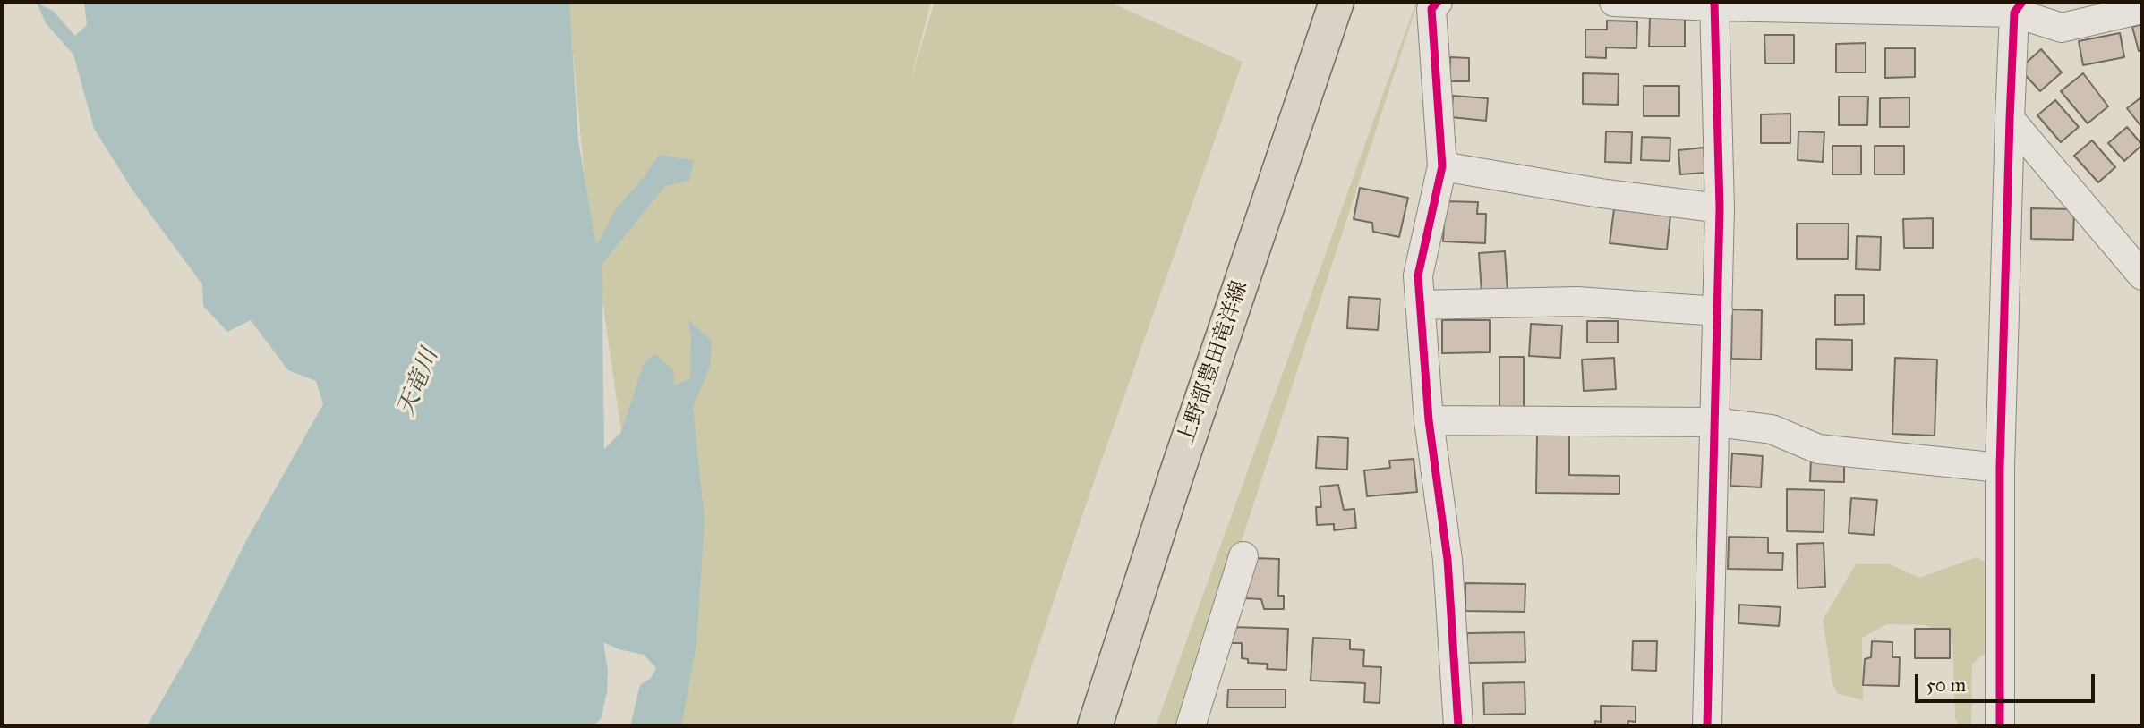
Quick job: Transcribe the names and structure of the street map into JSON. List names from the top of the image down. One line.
{"streets":{"main road":["上野部豊田竜洋線"]},"water":["天竜川"],"scale_bar":"50 m"}
